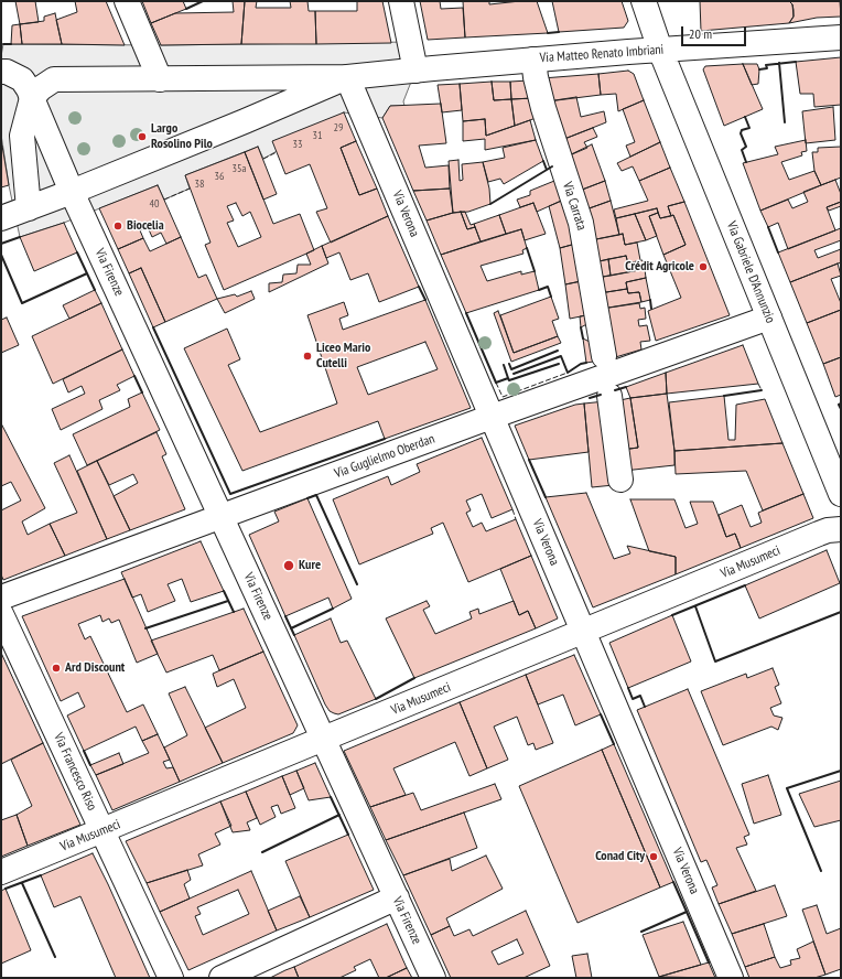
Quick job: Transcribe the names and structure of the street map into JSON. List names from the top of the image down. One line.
{"streets":{"street":["Via Matteo Renato Imbriani","Via Carrata","Via Verona","Via Firenze","Via Gabriele D'Annunzio","Via Guglielmo Oberdan","Via Musumeci","Via Francesco Riso"]},"crossings":[["Via Matteo Renato Imbriani","Via Carrata"],["Via Matteo Renato Imbriani","Via Verona"],["Via Matteo Renato Imbriani","Via Gabriele D'Annunzio"],["Via Verona","Via Guglielmo Oberdan"],["Via Verona","Via Musumeci"],["Via Firenze","Via Guglielmo Oberdan"],["Via Firenze","Via Musumeci"],["Via Gabriele D'Annunzio","Via Guglielmo Oberdan"],["Via Musumeci","Via Francesco Riso"]],"places":["Largo Rosolino Pilo","Biocelia","Crédit Agricole","Liceo Mario Cutelli","Kure","Ard Discount","Conad City"],"house_numbers":["29","31","33","35a","36","38","40"],"scale_bar":"20 m"}
